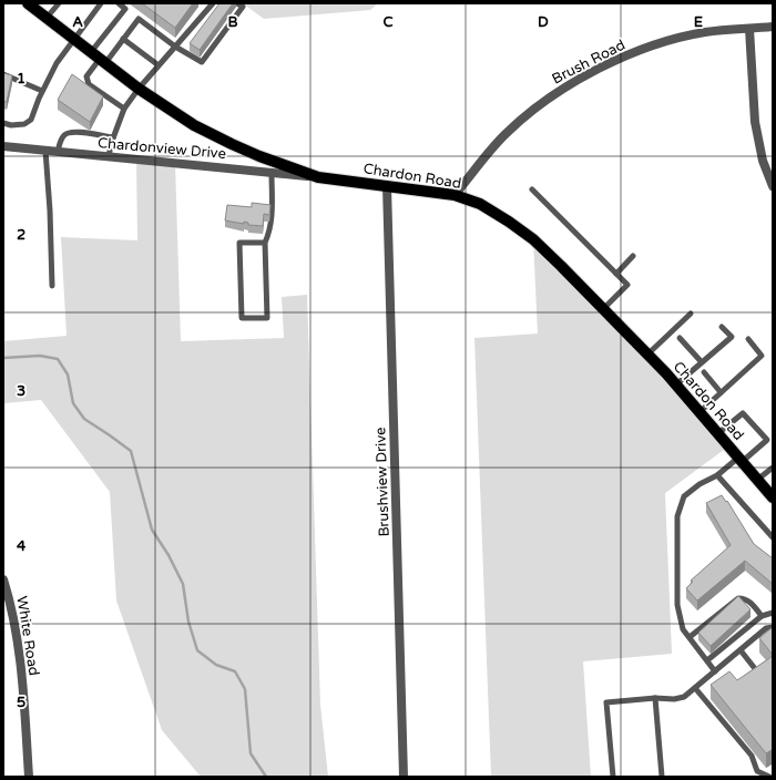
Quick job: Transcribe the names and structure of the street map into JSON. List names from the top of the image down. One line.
{"streets":{"main road":["Chardon Road"],"street":["Brush Road","Chardonview Drive","Brushview Drive","White Road"]},"crossings":[["Brush Road","Chardon Road"],["Chardonview Drive","Chardon Road"],["Chardon Road","Brushview Drive"]],"grid":{"columns":["A","B","C","D","E"],"rows":["1","2","3","4","5"]}}
